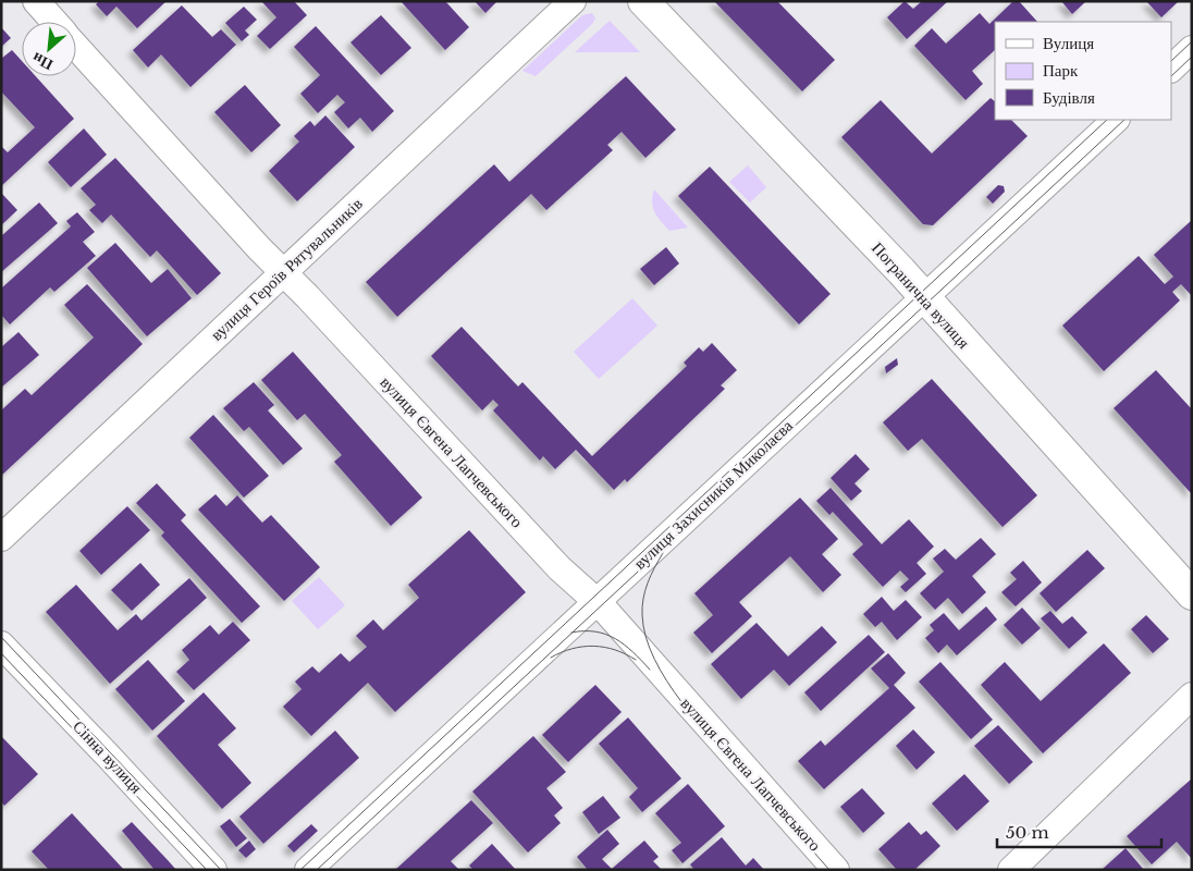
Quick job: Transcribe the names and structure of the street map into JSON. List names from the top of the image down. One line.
{"streets":{"main road":["Погранична вулиця"],"street":["вулиця Героїв Рятувальників","вулиця Євгена Лапчевського","вулиця Захисників Миколаєва","Сінна вулиця"]},"crossings":[["вулиця Героїв Рятувальників","вулиця Євгена Лапчевського"],["Погранична вулиця","вулиця Захисників Миколаєва"],["вулиця Євгена Лапчевського","вулиця Захисників Миколаєва"]],"legend":["Вулиця","Парк","Будівля"],"scale_bar":"50 m","north":"bottom left"}
